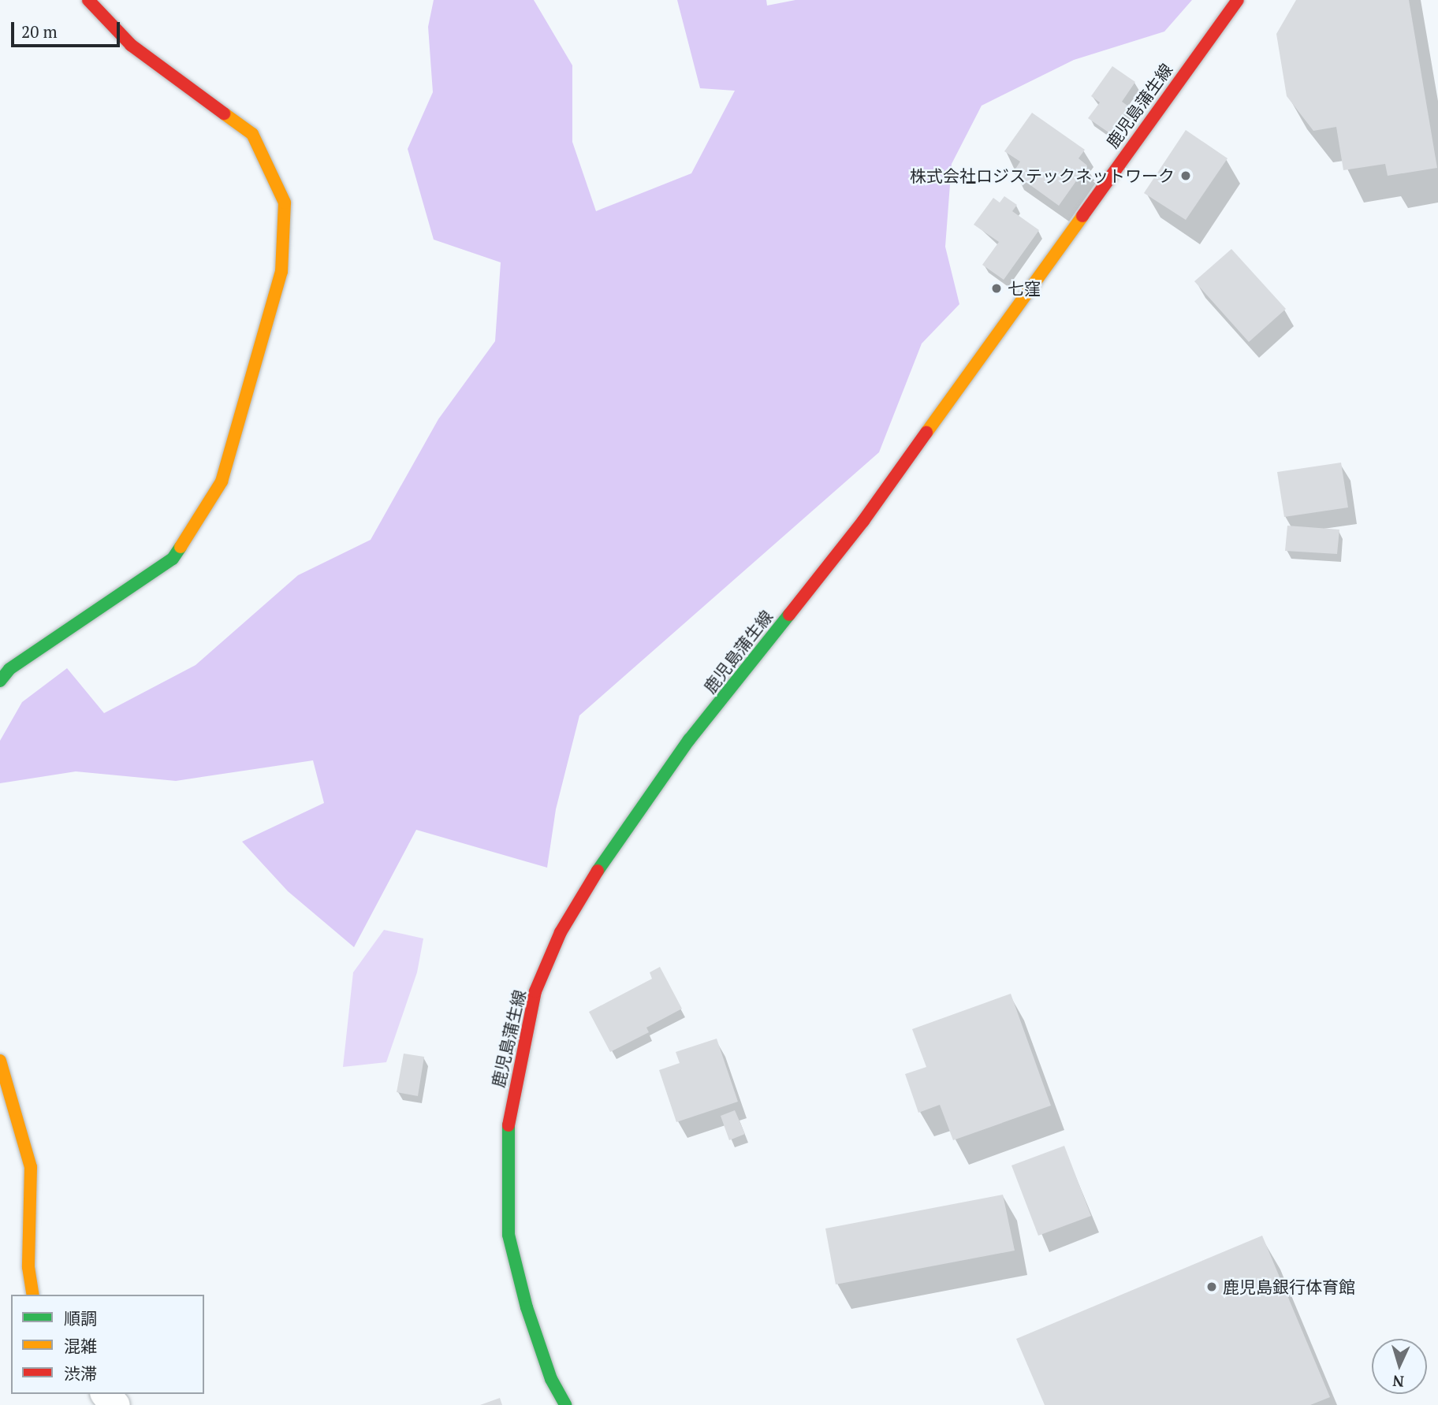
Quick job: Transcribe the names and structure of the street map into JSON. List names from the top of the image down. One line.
{"streets":{"main road":["鹿児島蒲生線"]},"places":["株式会社ロジステックネットワーク","七窪","鹿児島銀行体育館"],"legend":["順調","混雑","渋滞"],"scale_bar":"20 m","north":"bottom"}
